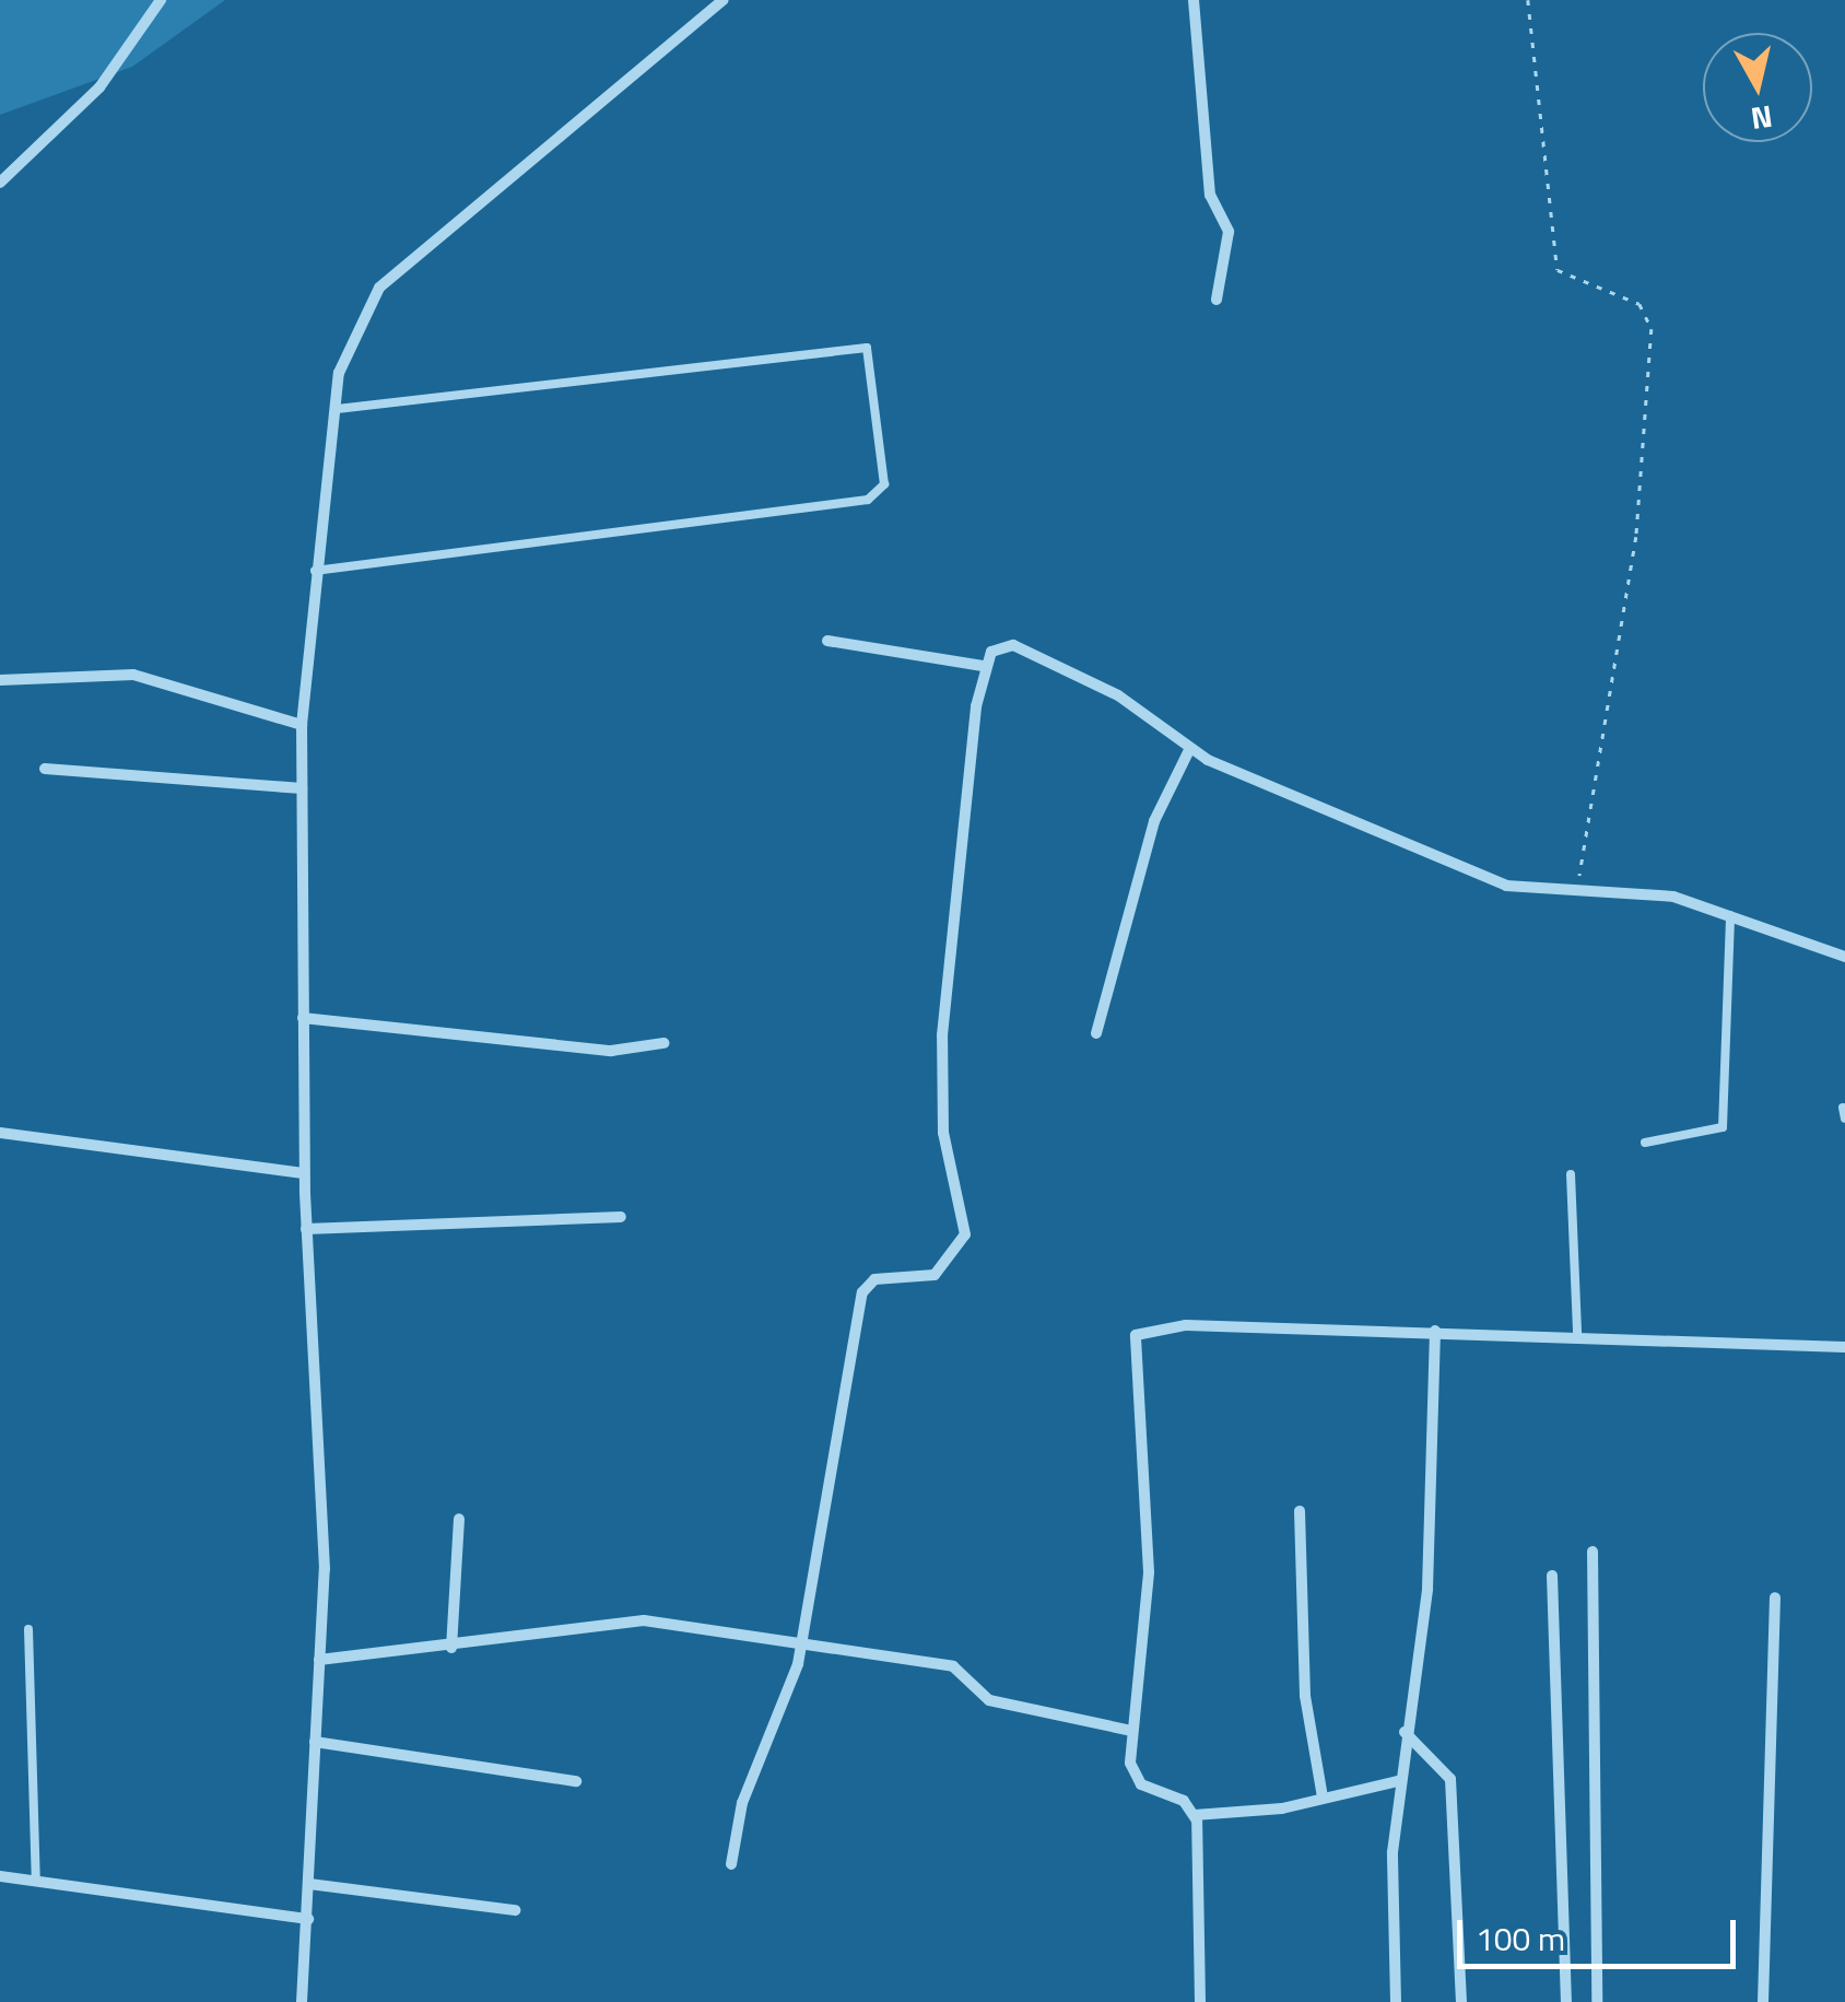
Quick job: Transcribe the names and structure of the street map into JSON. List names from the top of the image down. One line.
{"scale_bar":"100 m","north":"bottom"}
